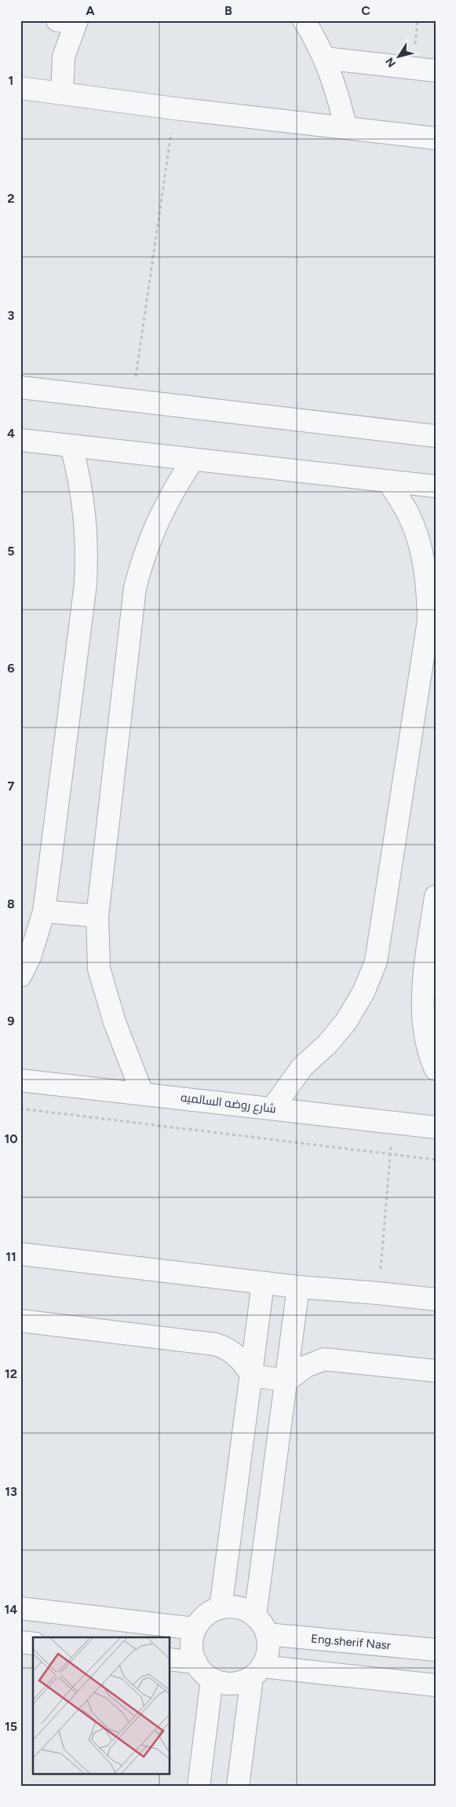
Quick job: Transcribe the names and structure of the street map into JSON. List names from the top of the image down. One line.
{"streets":{"street":["شارع روضه السالميه","Eng.sherif Nasr"]},"north":"bottom left","grid":{"columns":["A","B","C"],"rows":["1","2","3","4","5","6","7","8","9","10","11","12","13","14","15"]}}
